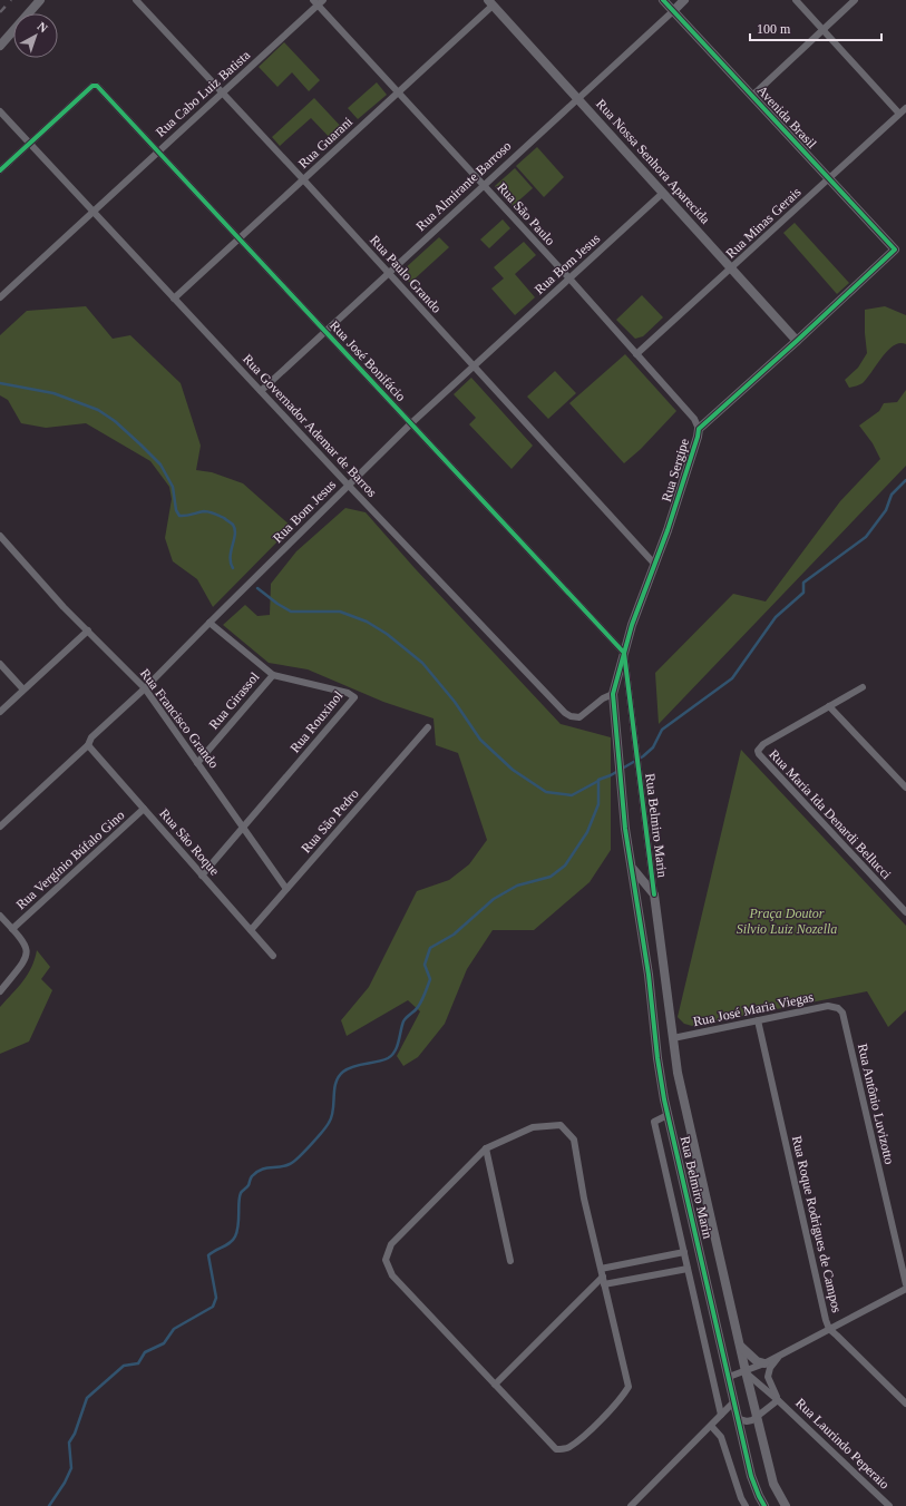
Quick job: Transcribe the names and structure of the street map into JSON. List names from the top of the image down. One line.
{"streets":{"street":["Rua Cabo Luiz Batista","Avenida Brasil","Rua Guarani","Rua Nossa Senhora Aparecida","Rua Almirante Barroso","Rua São Paulo","Rua Minas Gerais","Rua Bom Jesus","Rua Paulo Grando","Rua José Bonifácio","Rua Governador Ademar de Barros","Rua Sergipe","Rua Girassol","Rua Francisco Grando","Rua Rouxinol","Rua Maria Ida Denardi Bellucci","Rua São Pedro","Rua Belmiro Marin","Rua São Roque","Rua Vergínio Búfalo Gino","Rua José Maria Viegas","Rua Antônio Luvizotto","Rua Roque Rodrigues de Campos","Rua Laurindo Peperaio"]},"crossings":[["Rua Cabo Luiz Batista","Rua São Paulo"],["Rua Cabo Luiz Batista","Rua Paulo Grando"],["Rua Cabo Luiz Batista","Rua José Bonifácio"],["Rua Cabo Luiz Batista","Rua Governador Ademar de Barros"],["Avenida Brasil","Rua Almirante Barroso"],["Avenida Brasil","Rua Minas Gerais"],["Avenida Brasil","Rua Sergipe"],["Rua Guarani","Rua Nossa Senhora Aparecida"],["Rua Guarani","Rua São Paulo"],["Rua Guarani","Rua Paulo Grando"],["Rua Guarani","Rua José Bonifácio"],["Rua Guarani","Rua Governador Ademar de Barros"],["Rua Nossa Senhora Aparecida","Rua Almirante Barroso"],["Rua Nossa Senhora Aparecida","Rua Minas Gerais"],["Rua Nossa Senhora Aparecida","Rua Bom Jesus"],["Rua Nossa Senhora Aparecida","Rua Sergipe"],["Rua Almirante Barroso","Rua São Paulo"],["Rua Almirante Barroso","Rua Paulo Grando"],["Rua Almirante Barroso","Rua José Bonifácio"],["Rua Almirante Barroso","Rua Governador Ademar de Barros"],["Rua São Paulo","Rua Minas Gerais"],["Rua São Paulo","Rua Bom Jesus"],["Rua São Paulo","Rua Sergipe"],["Rua Bom Jesus","Rua Paulo Grando"],["Rua Bom Jesus","Rua José Bonifácio"],["Rua Bom Jesus","Rua Governador Ademar de Barros"],["Rua Bom Jesus","Rua Francisco Grando"],["Rua Bom Jesus","Rua Rouxinol"],["Rua Bom Jesus","Rua São Roque"],["Rua Paulo Grando","Rua Sergipe"],["Rua José Bonifácio","Rua Governador Ademar de Barros"],["Rua José Bonifácio","Rua Sergipe"],["Rua José Bonifácio","Rua Belmiro Marin"],["Rua Governador Ademar de Barros","Rua Sergipe"],["Rua Sergipe","Rua Belmiro Marin"],["Rua Girassol","Rua Francisco Grando"],["Rua Girassol","Rua Rouxinol"],["Rua Francisco Grando","Rua Rouxinol"],["Rua Francisco Grando","Rua São Pedro"],["Rua São Pedro","Rua São Roque"],["Rua Belmiro Marin","Rua José Maria Viegas"],["Rua Belmiro Marin","Rua Laurindo Peperaio"],["Rua São Roque","Rua Vergínio Búfalo Gino"],["Rua José Maria Viegas","Rua Antônio Luvizotto"],["Rua José Maria Viegas","Rua Roque Rodrigues de Campos"]],"parks":["Praça Doutor Silvio Luiz Nozella"],"scale_bar":"100 m","north":"top right"}
